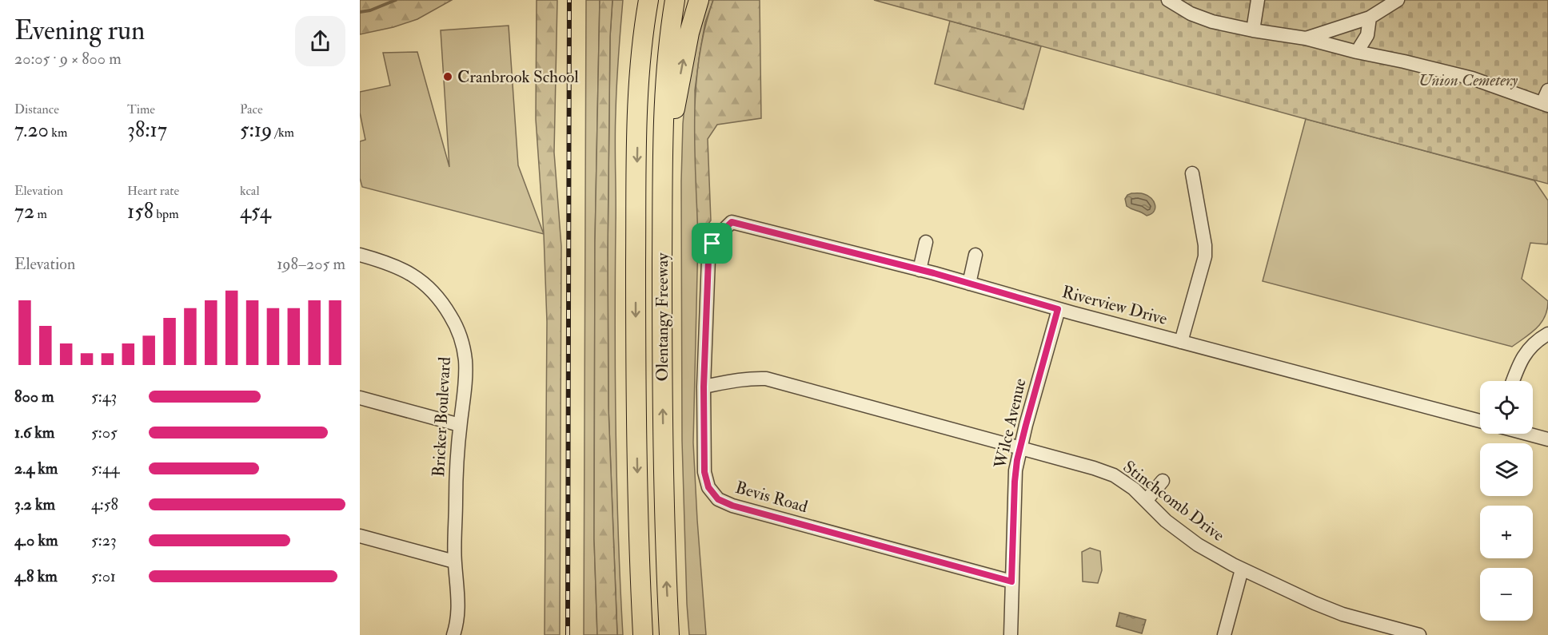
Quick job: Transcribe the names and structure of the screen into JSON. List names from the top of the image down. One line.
{"streets":{"highway":["Olentangy Freeway"],"street":["Riverview Drive","Bricker Boulevard","Wilce Avenue","Bevis Road","Stinchcomb Drive"]},"crossings":[["Riverview Drive","Wilce Avenue"],["Riverview Drive","Bevis Road"],["Wilce Avenue","Bevis Road"],["Wilce Avenue","Stinchcomb Drive"],["Bevis Road","Stinchcomb Drive"]],"parks":["Union Cemetery"],"places":["Cranbrook School"],"page":{"heading":["Evening run","20:05 · 9 × 800 m"],"stats":[["Distance","7.20 km"],["Time","38:17"],["Pace","5:19 /km"],["Elevation","72 m"],["Heart rate","158 bpm"],["kcal","454"]],"chart":["Elevation","198–205 m"],"list":[{"name":"800 m","note":"5:43"},{"name":"1.6 km","note":"5:05"},{"name":"2.4 km","note":"5:44"},{"name":"3.2 km","note":"4:58"},{"name":"4.0 km","note":"5:23"},{"name":"4.8 km","note":"5:01"}],"map_buttons":["+","−"]}}
